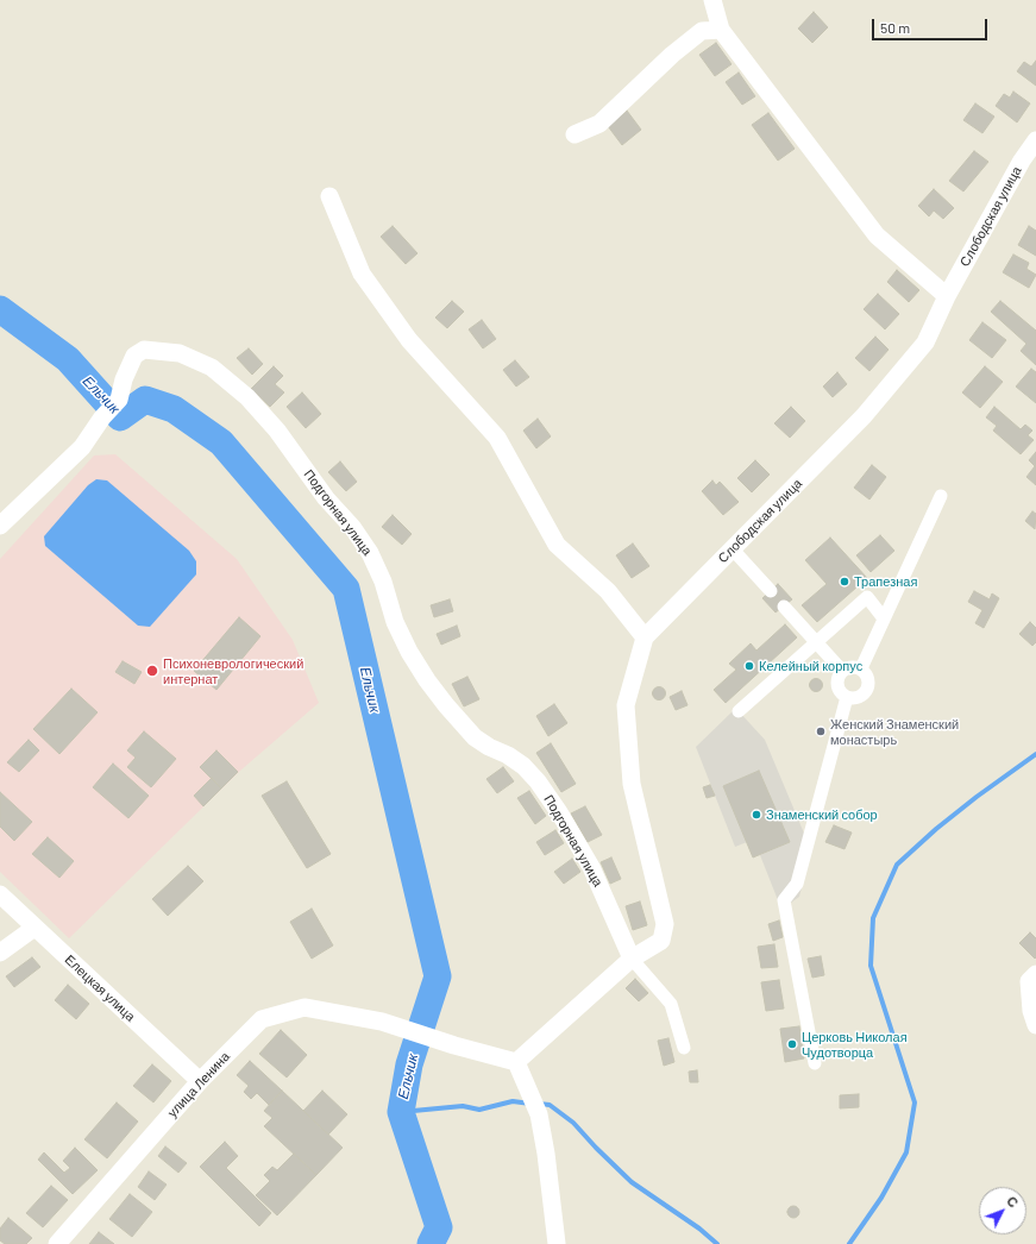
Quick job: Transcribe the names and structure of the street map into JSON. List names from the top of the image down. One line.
{"streets":{"street":["Слободская улица","Подгорная улица","Елецкая улица","улица Ленина"]},"crossings":[["Слободская улица","Подгорная улица"],["Елецкая улица","улица Ленина"]],"water":["Ельчик"],"places":["Трапезная","Келейный корпус","Психоневрологический интернат","Женский Знаменский монастырь","Знаменский собор","Церковь Николая Чудотворца"],"scale_bar":"50 m","north":"top right"}
